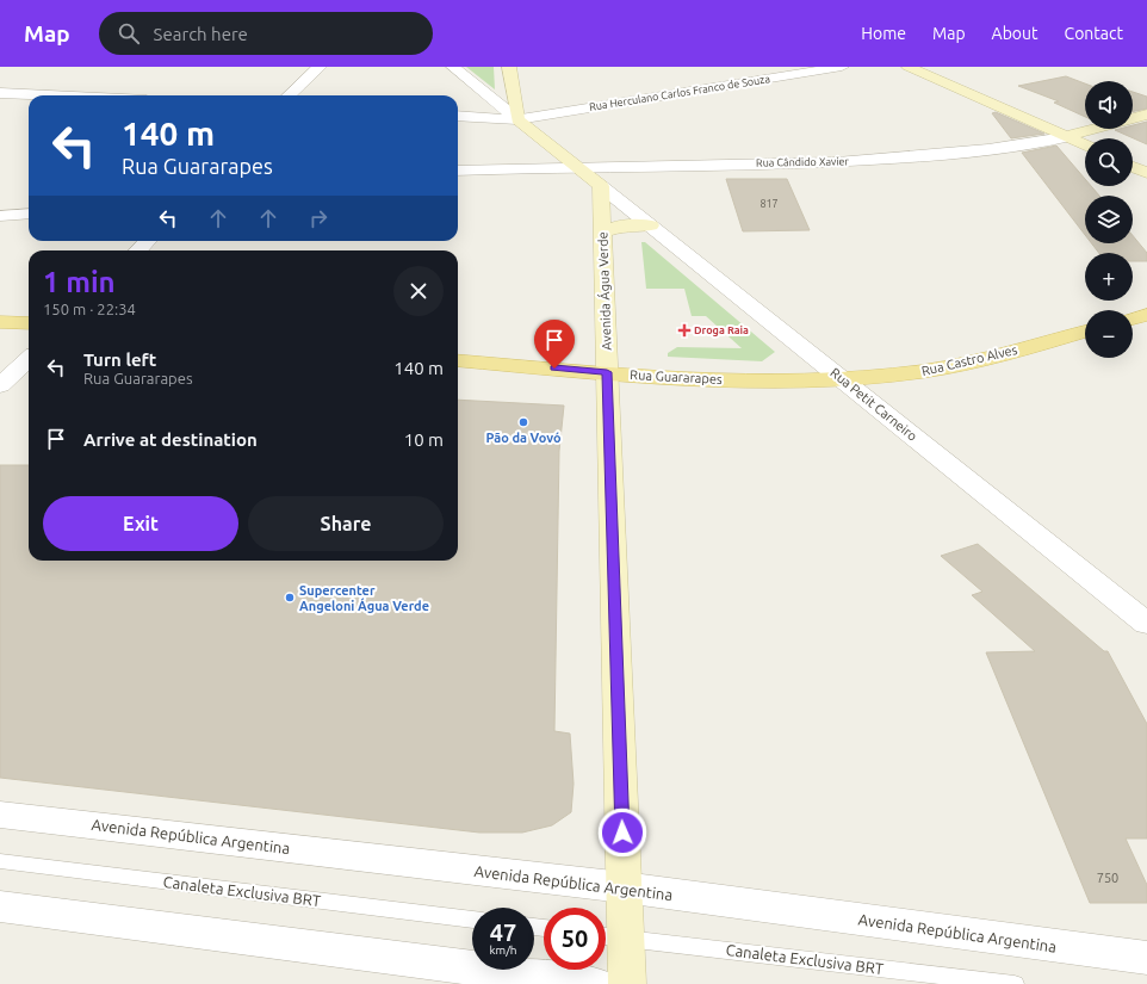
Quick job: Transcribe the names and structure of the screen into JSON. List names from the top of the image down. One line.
{"streets":{"main road":["Rua Cândido Xavier","Avenida Água Verde","Rua Castro Alves","Rua Guararapes"],"street":["Rua Herculano Carlos Franco de Souza","Rua Petit Carneiro","Avenida República Argentina"],"lane":["Canaleta Exclusiva BRT"]},"crossings":[["Avenida Água Verde","Rua Guararapes"],["Avenida Água Verde","Rua Petit Carneiro"],["Avenida Água Verde","Avenida República Argentina"],["Avenida Água Verde","Canaleta Exclusiva BRT"],["Rua Castro Alves","Rua Guararapes"],["Rua Castro Alves","Rua Petit Carneiro"],["Rua Guararapes","Rua Petit Carneiro"]],"places":{"health":["Droga Raia"],"other":["Pão da Vovó","Supercenter Angeloni Água Verde"]},"house_numbers":["817","750"],"page":{"header":"Map","search":"Search here","nav":["Home","Map","About","Contact"],"map_buttons":["+","−"],"turn":["140 m","Rua Guararapes"],"heading":["1 min","150 m · 22:34"],"list":[{"name":"Turn left","note":"Rua Guararapes","value":"140 m"},{"name":"Arrive at destination","value":"10 m"}],"buttons":["Exit","Share"],"speed":"47 km/h","limit":"50"}}
